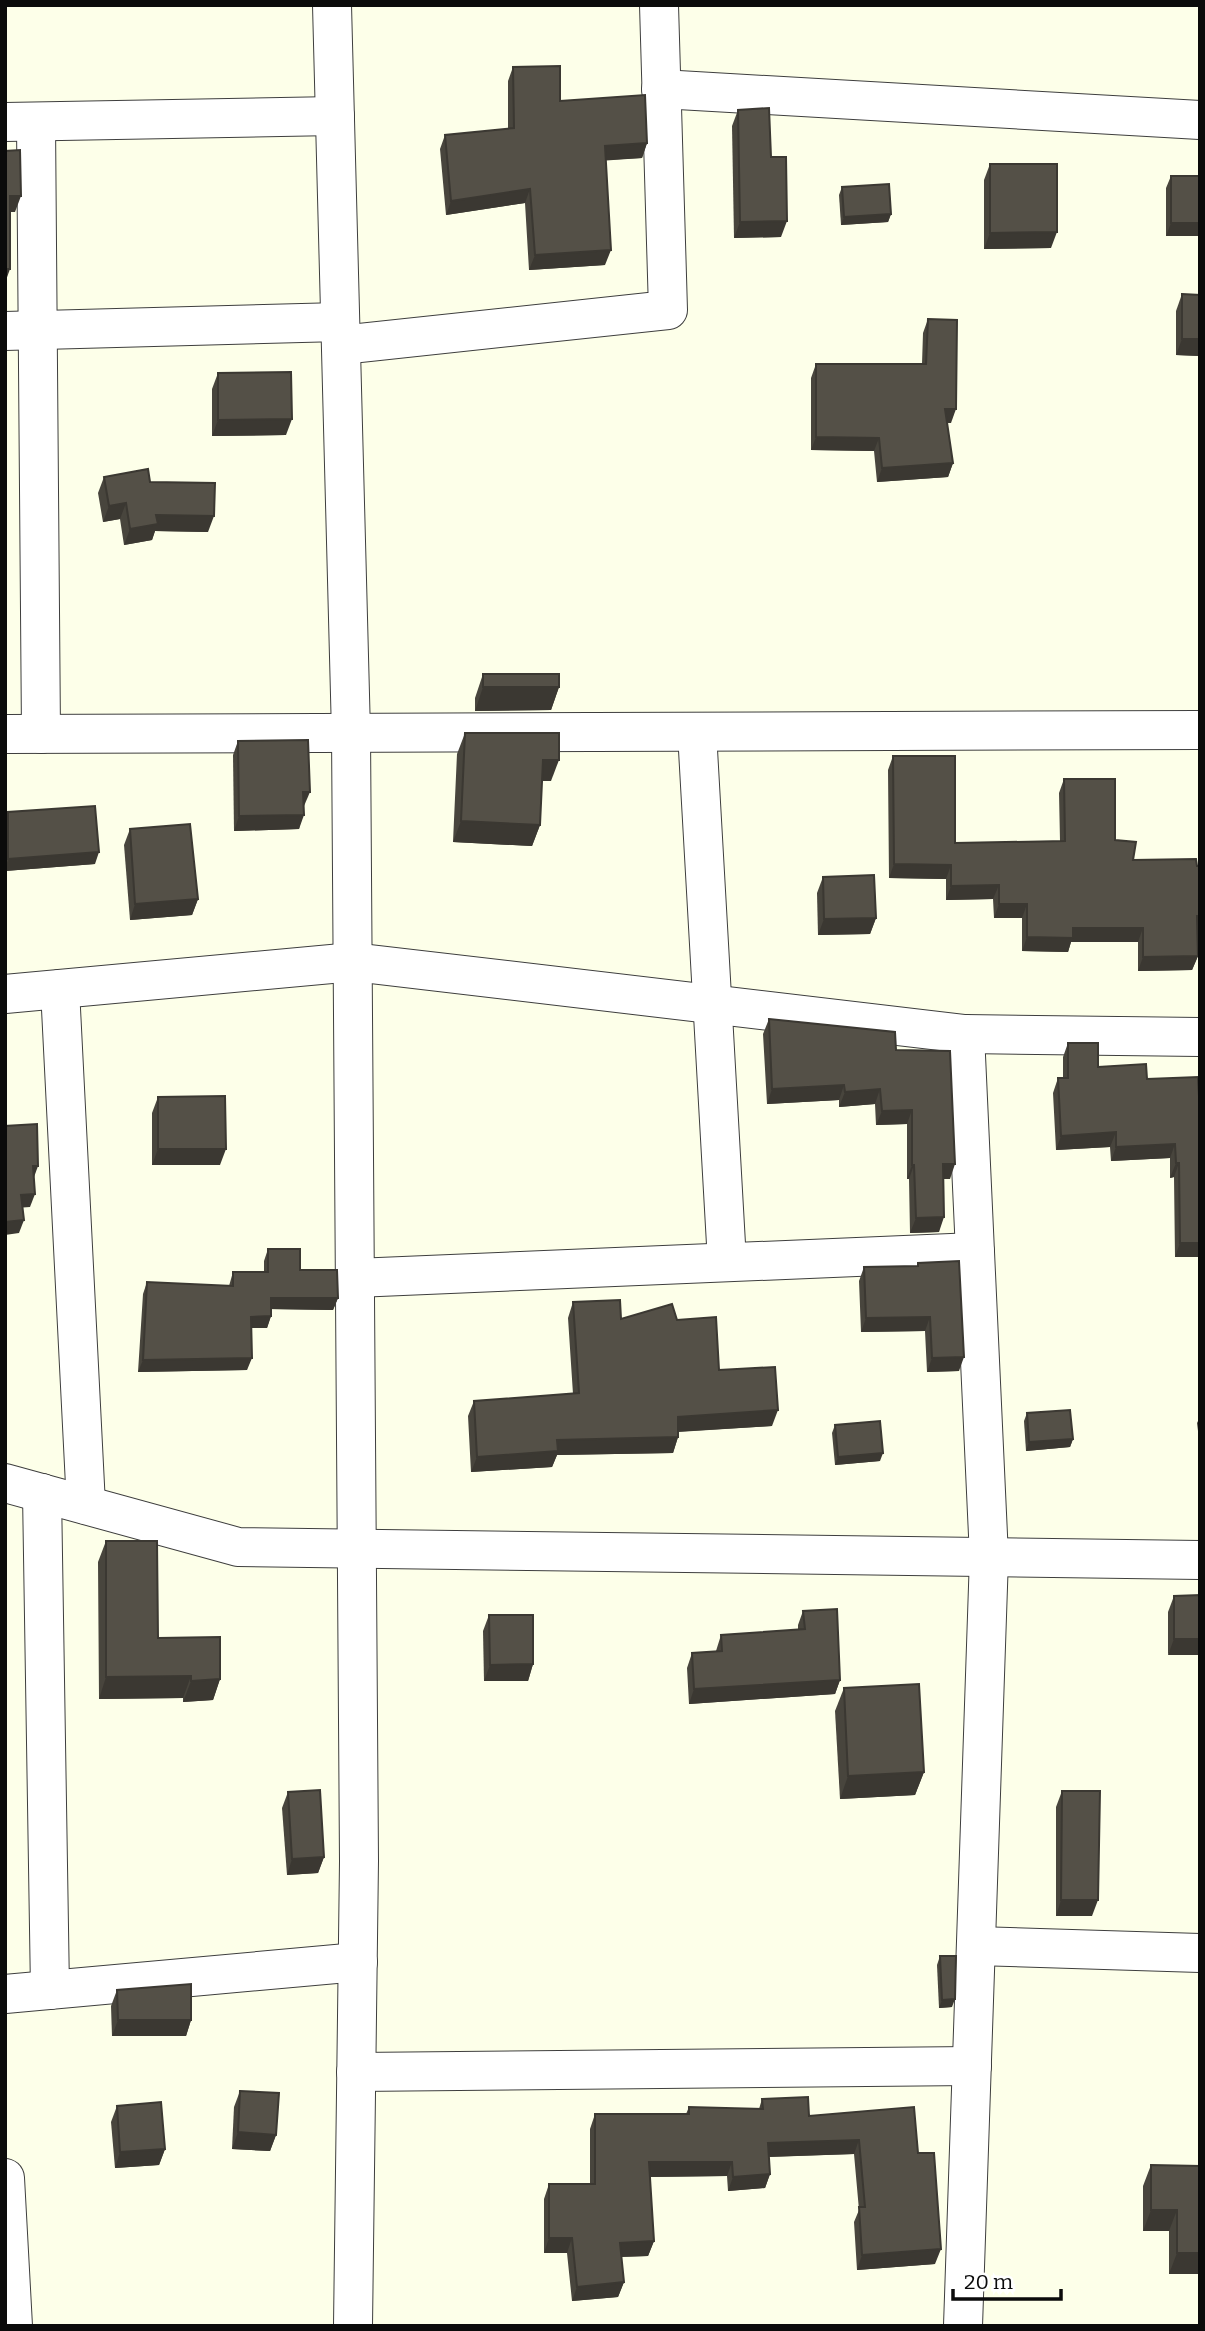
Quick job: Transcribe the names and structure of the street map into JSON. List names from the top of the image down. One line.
{"scale_bar":"20 m"}
